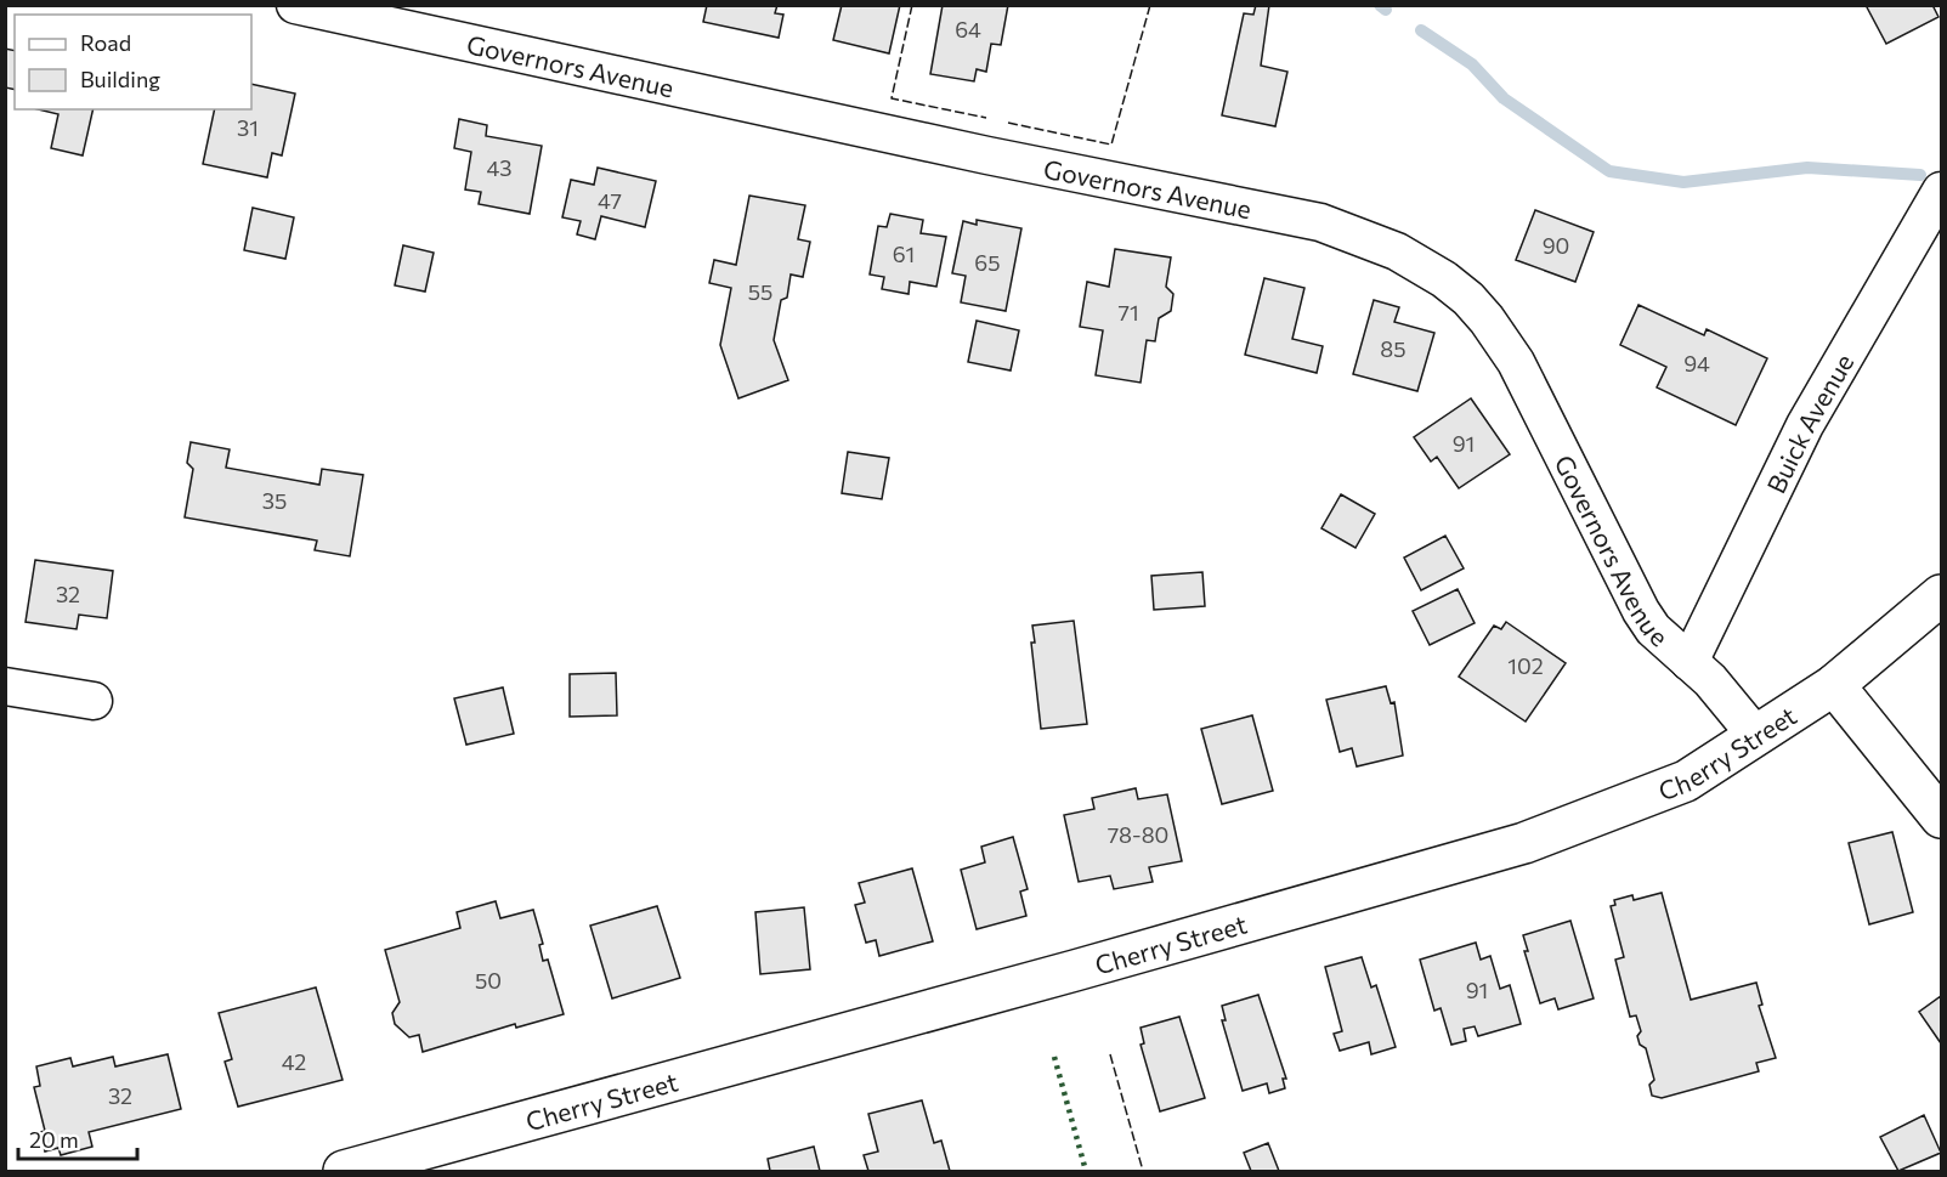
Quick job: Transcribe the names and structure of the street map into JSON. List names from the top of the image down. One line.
{"streets":{"main road":["Cherry Street"],"street":["Governors Avenue","Buick Avenue"]},"crossings":[["Governors Avenue","Buick Avenue"],["Governors Avenue","Cherry Street"]],"house_numbers":["64","31","43","47","90","61","65","55","71","85","94","91","35","32","102","78-80","50","91","42","32"],"legend":["Road","Building"],"scale_bar":"20 m"}
